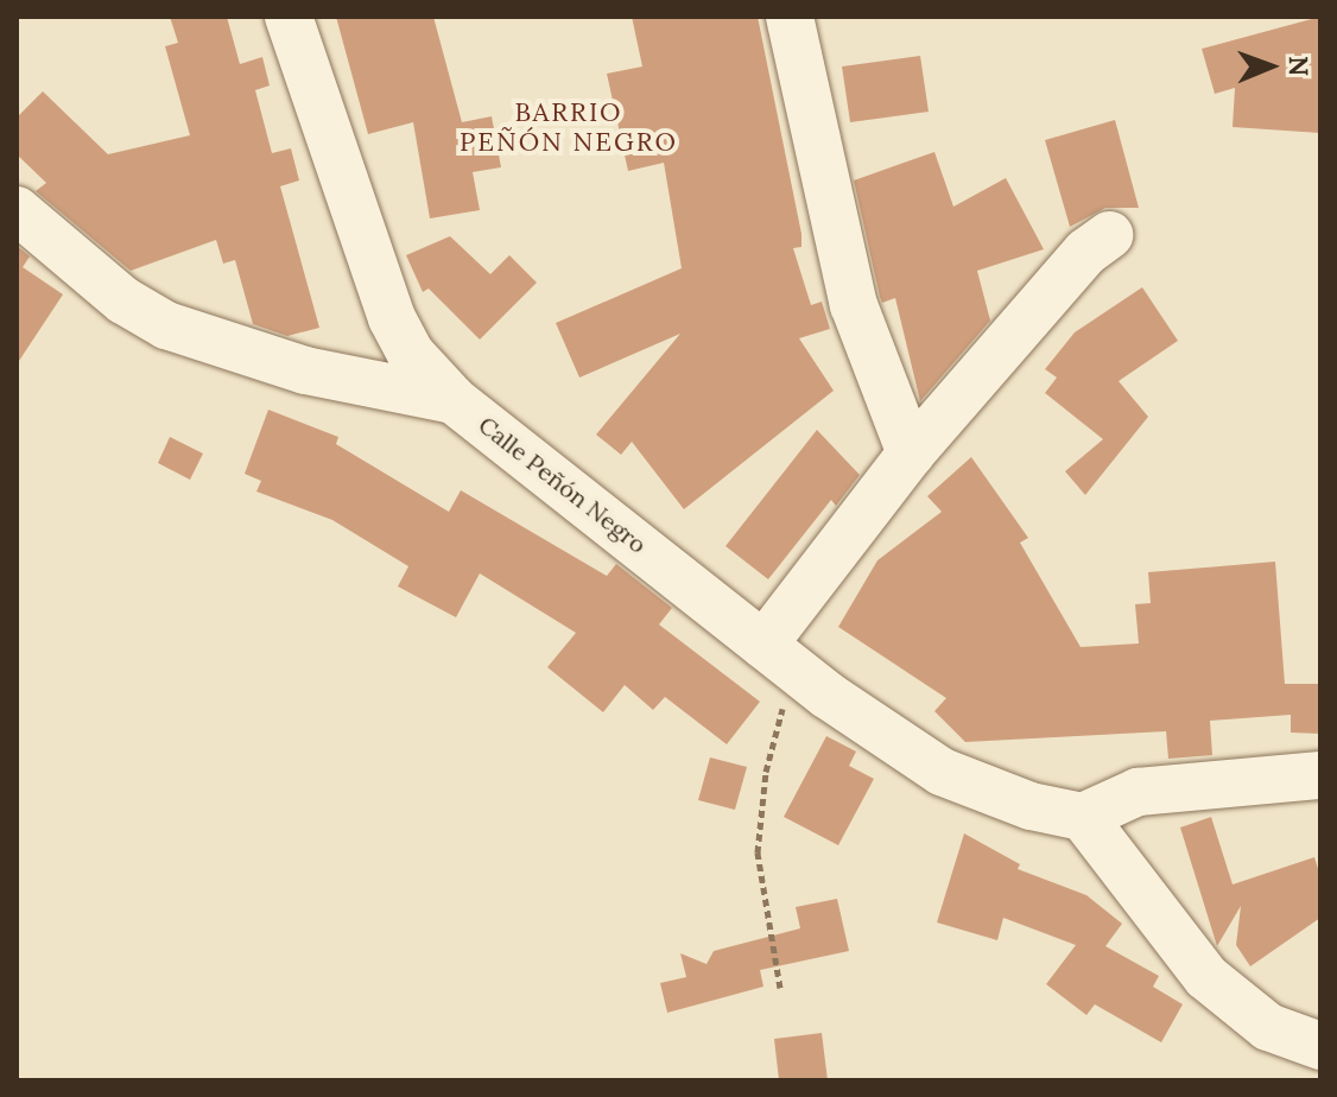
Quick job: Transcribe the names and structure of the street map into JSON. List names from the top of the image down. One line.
{"streets":{"street":["Calle Peñón Negro"]},"districts":["BARRIO PEÑÓN NEGRO"],"north":"right"}
